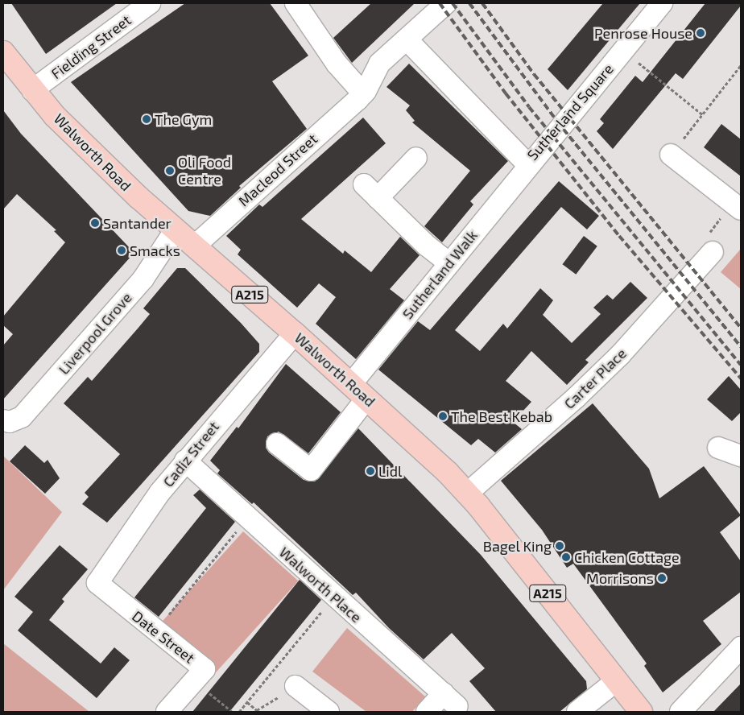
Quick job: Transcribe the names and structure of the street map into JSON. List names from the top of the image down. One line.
{"streets":{"main road":["Walworth Road","A215"],"street":["Fielding Street","Sutherland Square","Macleod Street","Sutherland Walk","Liverpool Grove","Carter Place","Cadiz Street","Walworth Place","Date Street"]},"crossings":[["Fielding Street","Walworth Road"],["Sutherland Square","Sutherland Walk"],["Walworth Road","Macleod Street"],["Walworth Road","Sutherland Walk"],["Walworth Road","Liverpool Grove"],["Walworth Road","Carter Place"],["Walworth Road","Cadiz Street"],["Cadiz Street","Walworth Place"],["Cadiz Street","Date Street"]],"places":["Penrose House","The Gym","Oli Food Centre","Santander","Smacks","The Best Kebab","Lidl","Bagel King","Chicken Cottage","Morrisons"]}
